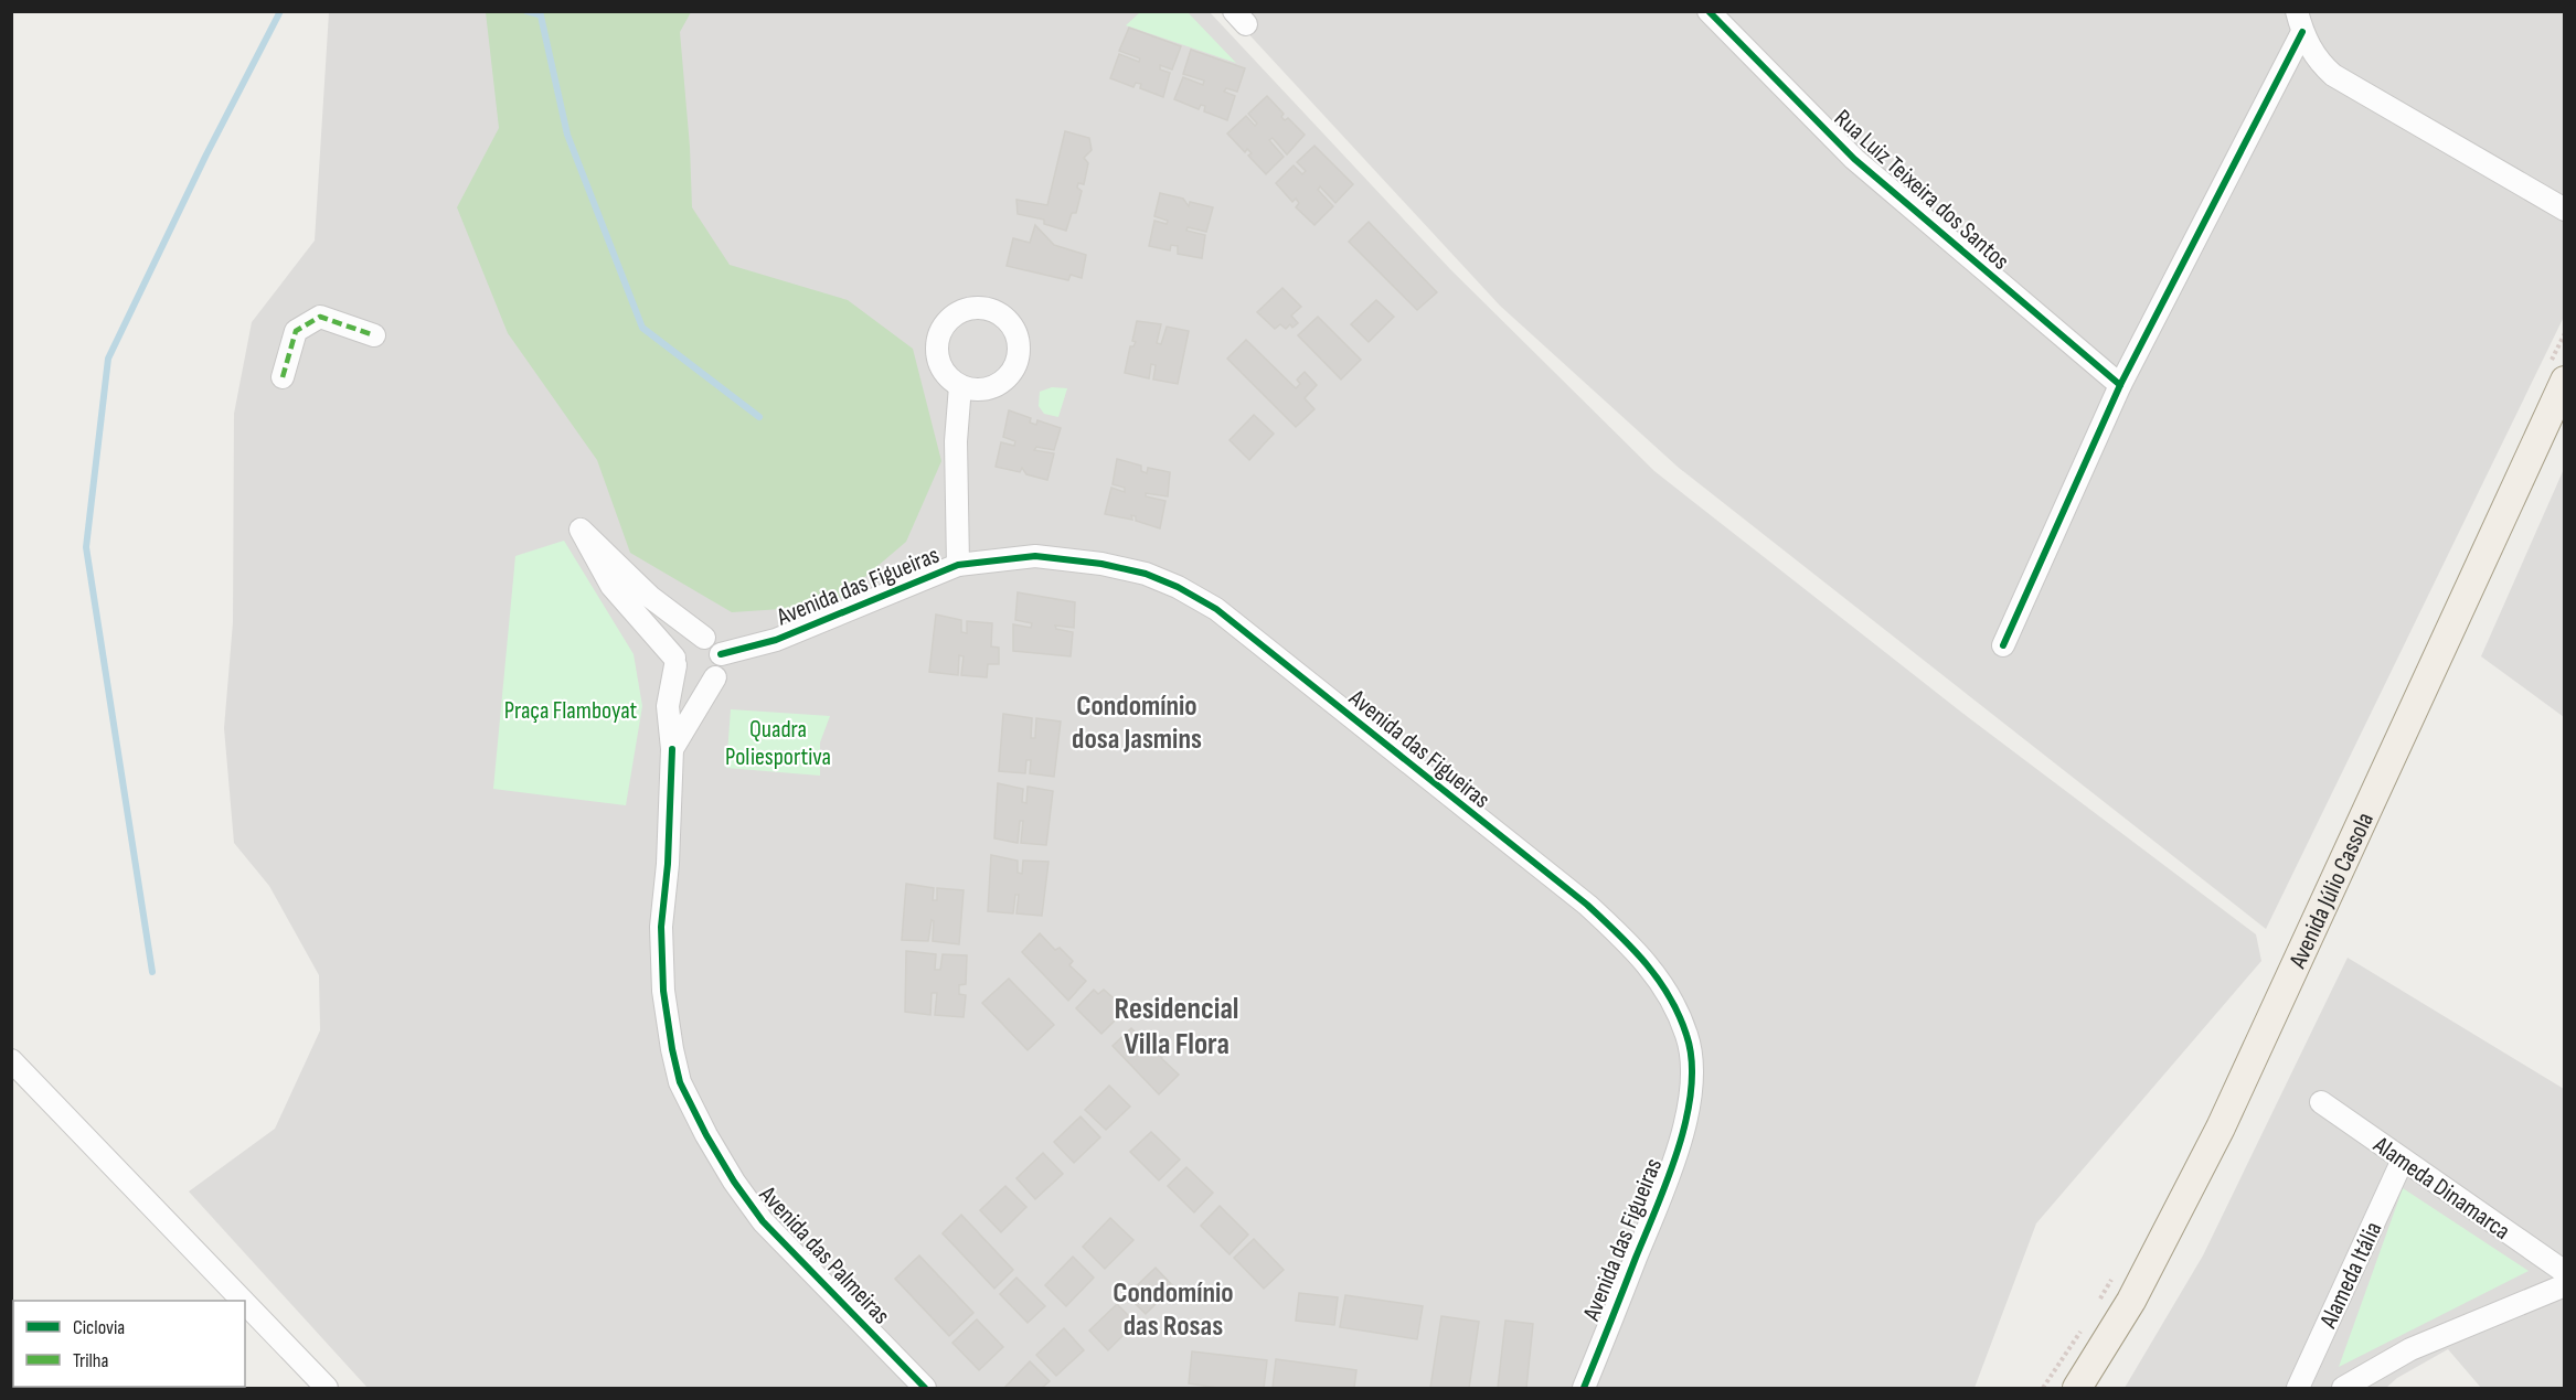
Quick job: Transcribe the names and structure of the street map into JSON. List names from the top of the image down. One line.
{"streets":{"main road":["Avenida Júlio Cassola"],"street":["Rua Luiz Teixeira dos Santos","Avenida das Figueiras","Alameda Dinamarca","Avenida das Palmeiras","Alameda Itália"]},"crossings":[["Avenida das Figueiras","Avenida das Palmeiras"],["Alameda Dinamarca","Alameda Itália"]],"districts":["Condomínio dosa Jasmins","Residencial Villa Flora","Condomínio das Rosas"],"parks":["Praça Flamboyat","Quadra Poliesportiva"],"legend":["Ciclovia","Trilha"]}
